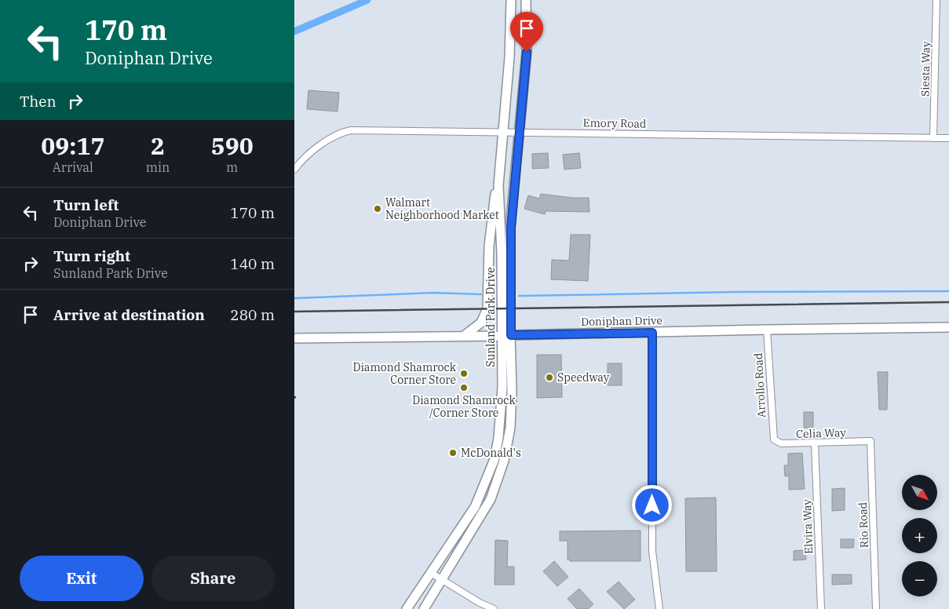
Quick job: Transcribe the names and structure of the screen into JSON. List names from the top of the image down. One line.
{"streets":{"main road":["Sunland Park Drive","Doniphan Drive"],"street":["Siesta Way","Emory Road","Arrollo Road","Celia Way","Rio Road","Elvira Way"]},"crossings":[["Siesta Way","Emory Road"],["Emory Road","Sunland Park Drive"],["Sunland Park Drive","Doniphan Drive"],["Doniphan Drive","Arrollo Road"],["Arrollo Road","Celia Way"],["Celia Way","Rio Road"],["Celia Way","Elvira Way"]],"places":["Walmart Neighborhood Market","Diamond Shamrock Corner Store","Speedway","Diamond Shamrock /Corner Store","McDonald's"],"north":"bottom right","page":{"turn":["170 m","Doniphan Drive"],"then":"Then","eta":["09:17","Arrival","2","min","590","m"],"list":[{"name":"Turn left","note":"Doniphan Drive","value":"170 m"},{"name":"Turn right","note":"Sunland Park Drive","value":"140 m"},{"name":"Arrive at destination","value":"280 m"}],"map_buttons":["+","−"],"buttons":["Exit","Share"]}}
